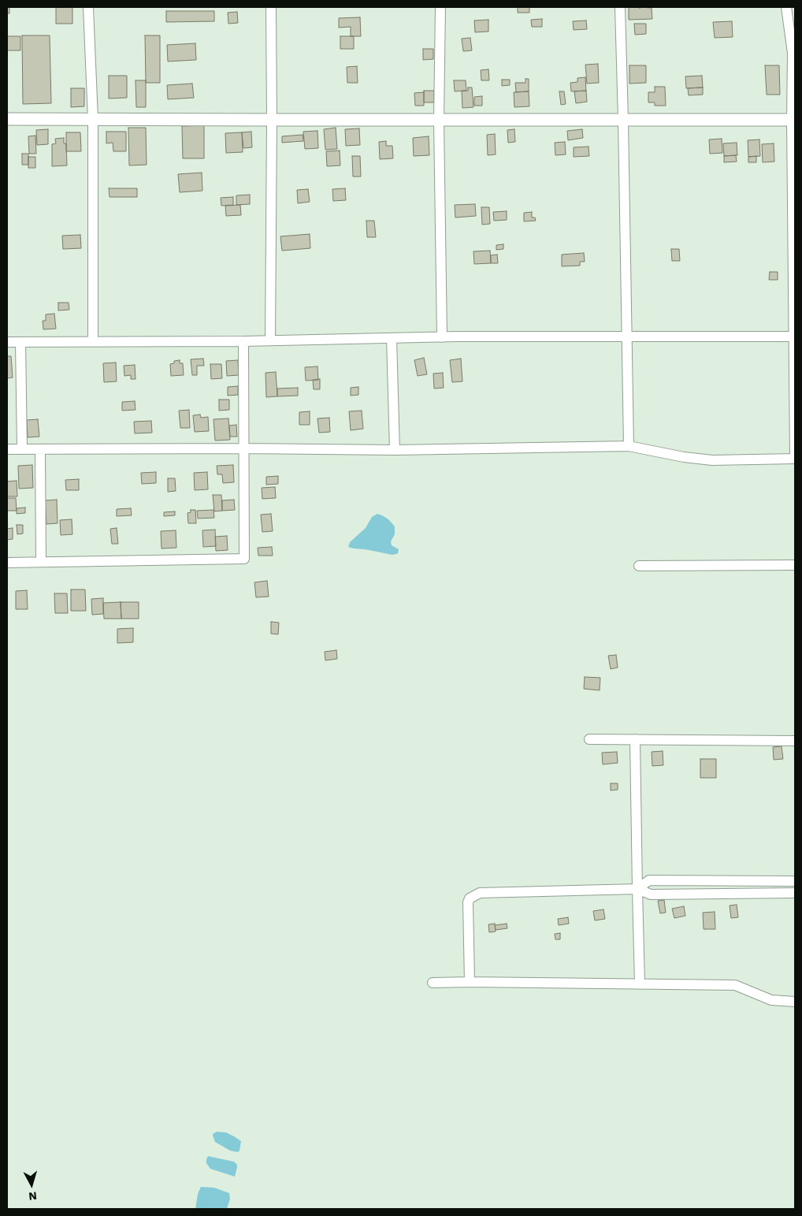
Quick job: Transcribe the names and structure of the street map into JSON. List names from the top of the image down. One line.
{"north":"bottom"}
